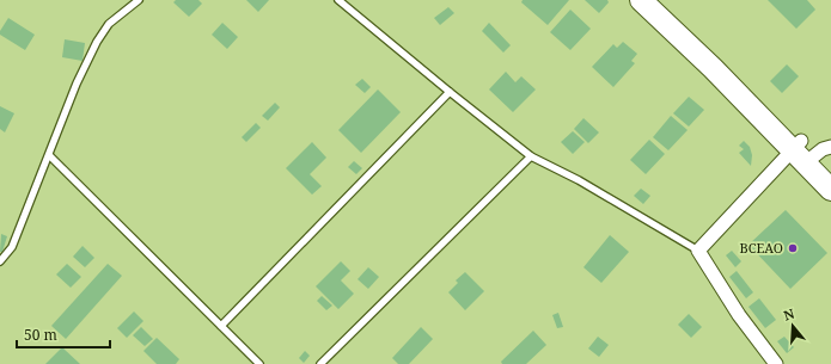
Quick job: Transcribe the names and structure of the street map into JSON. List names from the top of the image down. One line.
{"places":["BCEAO"],"scale_bar":"50 m","north":"top"}
